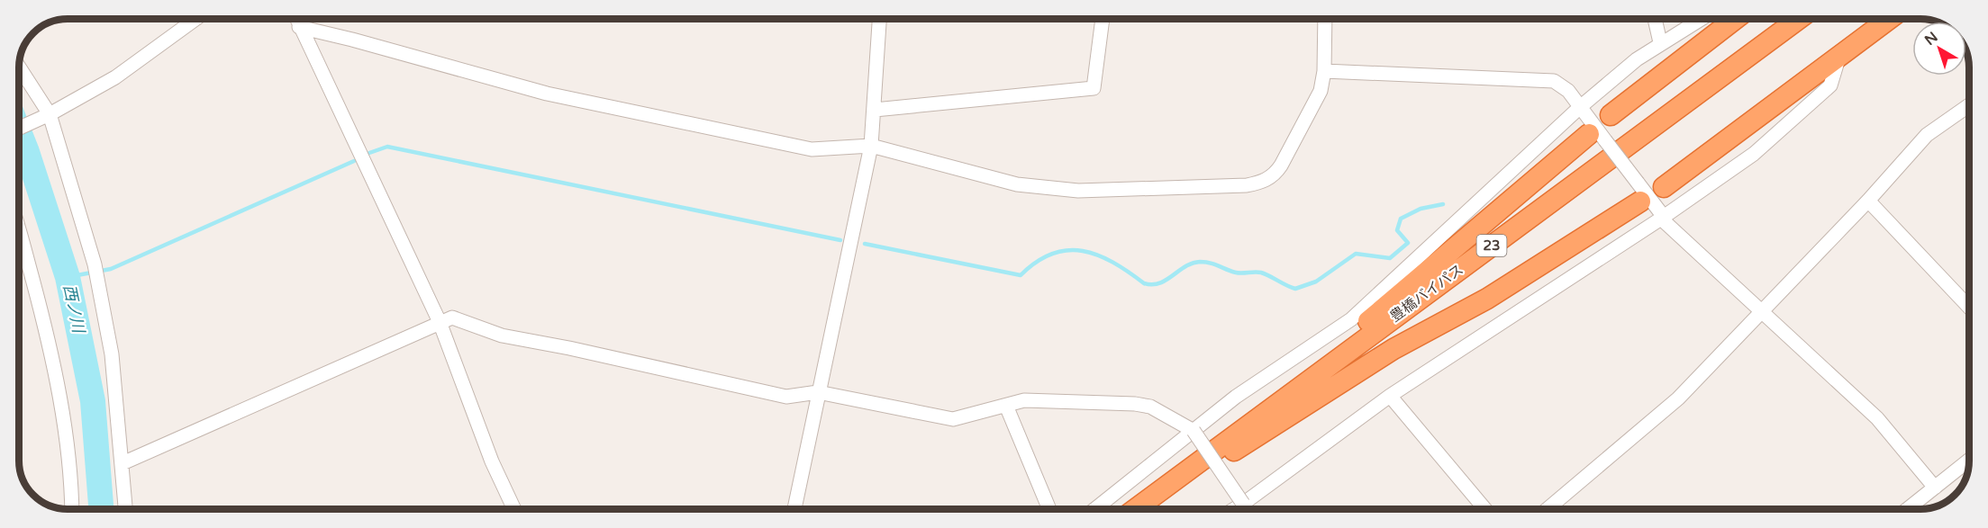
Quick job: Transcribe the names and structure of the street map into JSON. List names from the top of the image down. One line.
{"streets":{"highway":["23","豊橋バイパス"]},"crossings":[["23","豊橋バイパス"]],"water":["西ノ川"],"north":"top left"}
